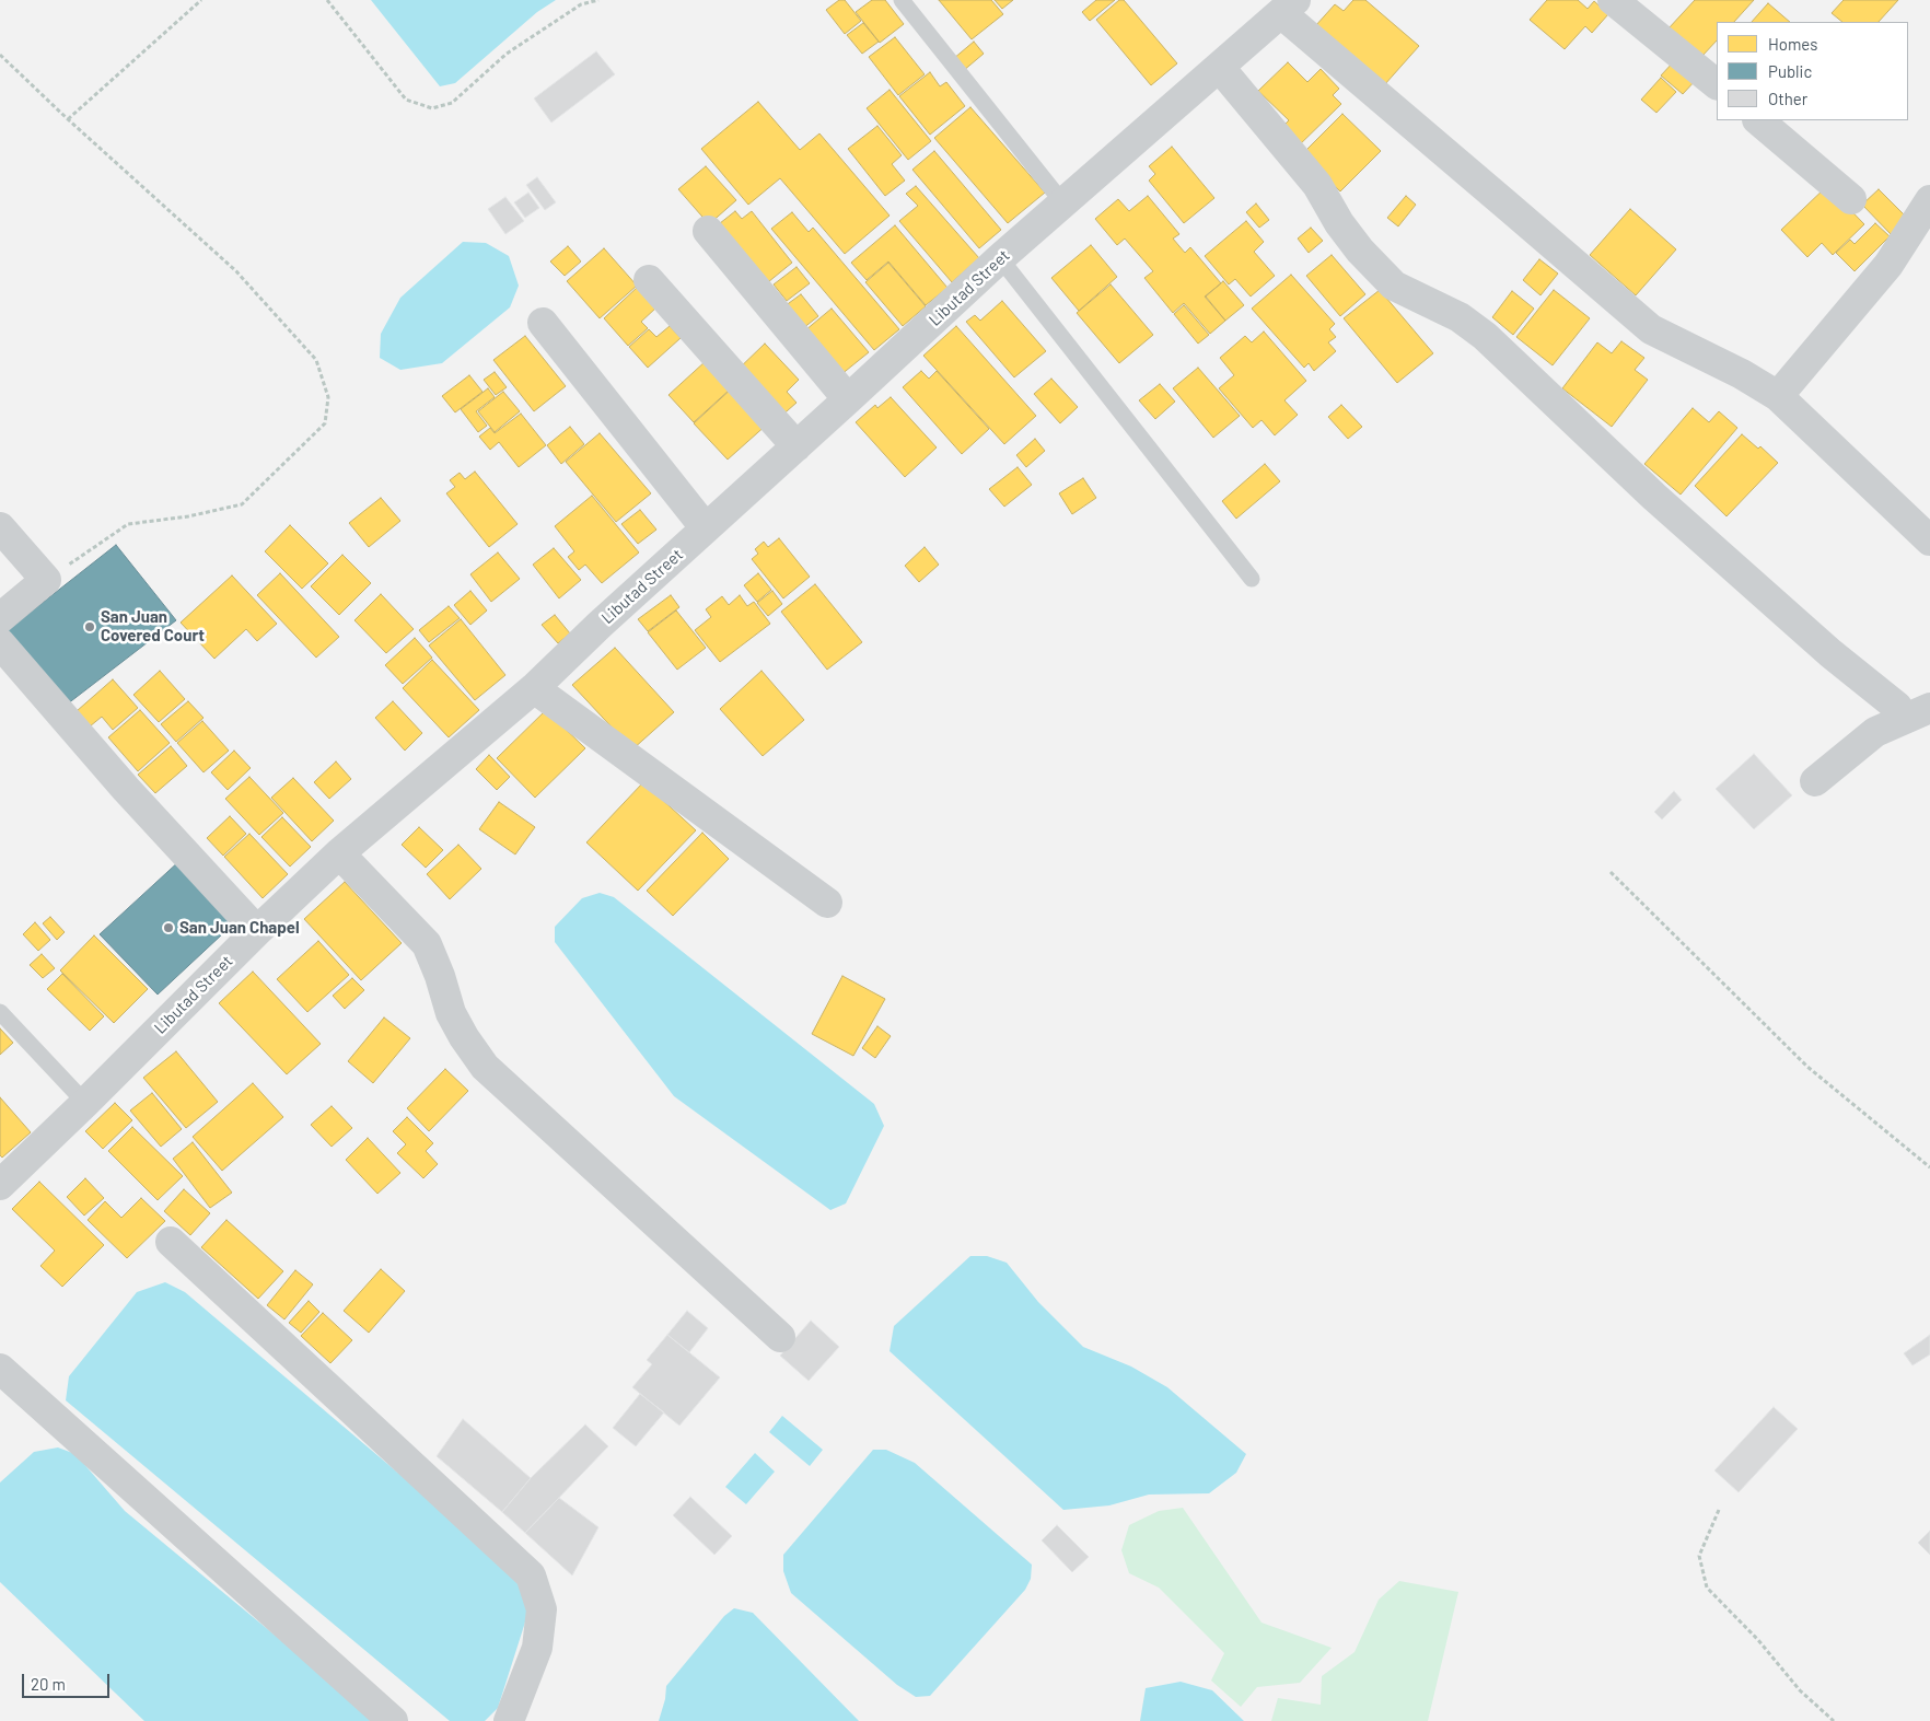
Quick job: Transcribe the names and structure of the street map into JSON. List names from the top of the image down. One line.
{"streets":{"street":["Libutad Street"]},"places":["San Juan Covered Court","San Juan Chapel"],"legend":["Homes","Public","Other"],"scale_bar":"20 m"}
